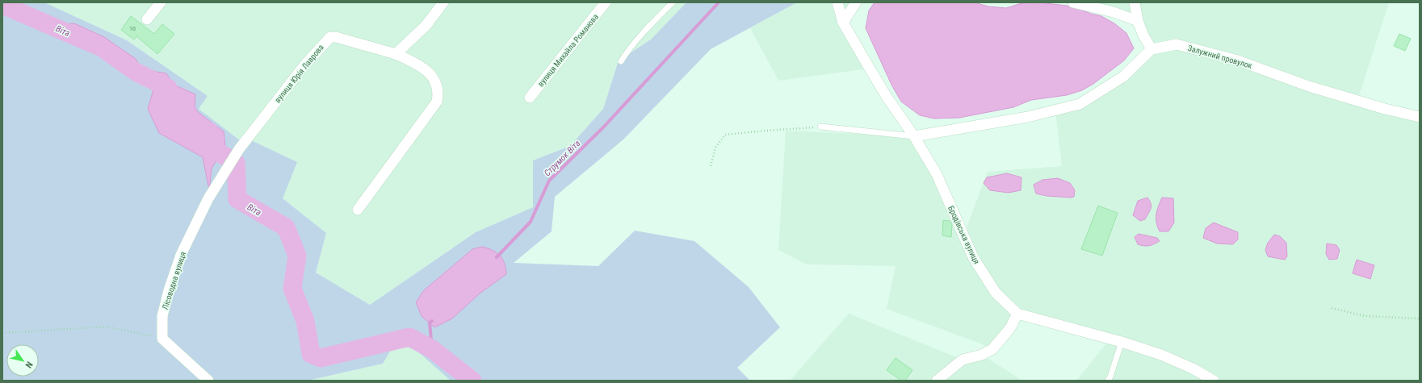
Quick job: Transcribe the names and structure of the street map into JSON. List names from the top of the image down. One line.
{"streets":{"street":["вулиця Михайла Романова","Залужний провулок","вулиця Юрія Лаврова","Бродівська вулиця","Лісоводна вулиця"]},"crossings":[["вулиця Юрія Лаврова","Лісоводна вулиця"]],"water":["Віта","Струмок Віта"],"house_numbers":["10"],"north":"bottom right"}
